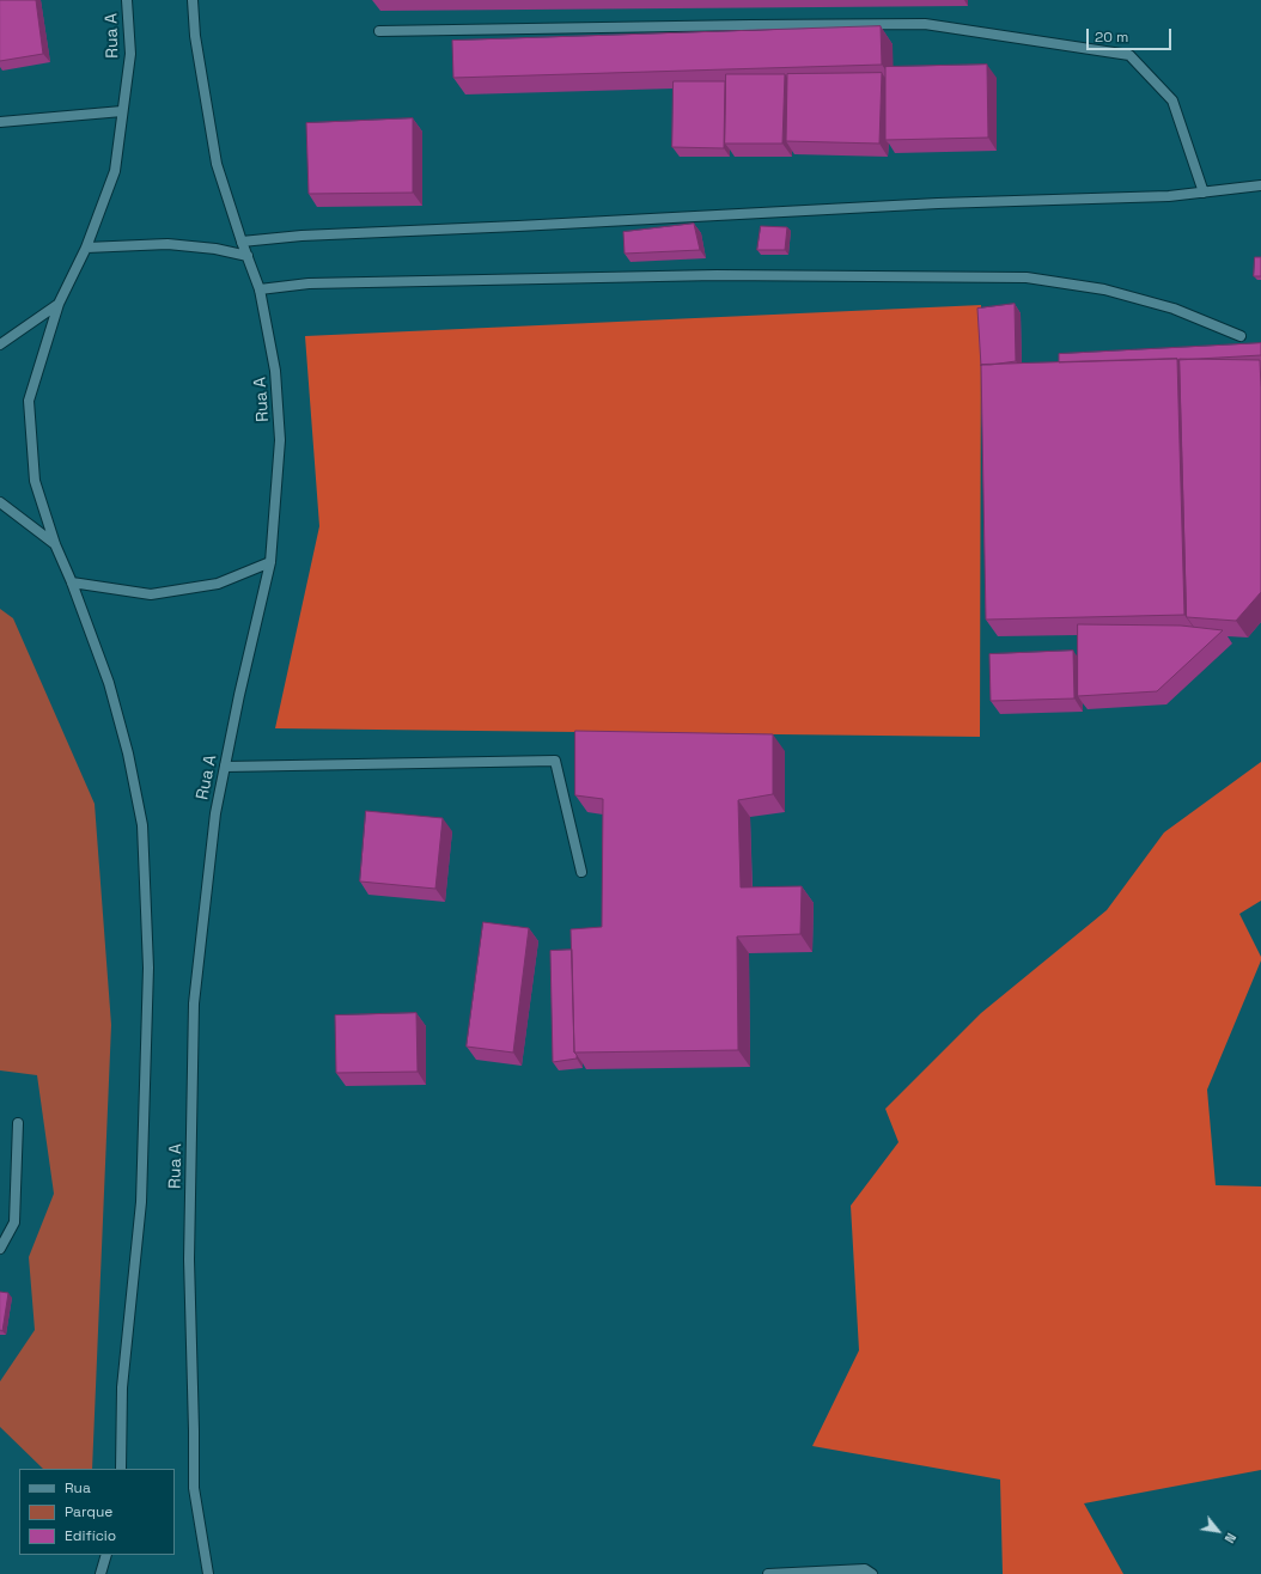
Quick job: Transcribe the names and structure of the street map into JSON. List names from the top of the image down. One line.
{"streets":{"street":["Rua A"]},"legend":["Rua","Parque","Edifício"],"scale_bar":"20 m","north":"bottom right"}
